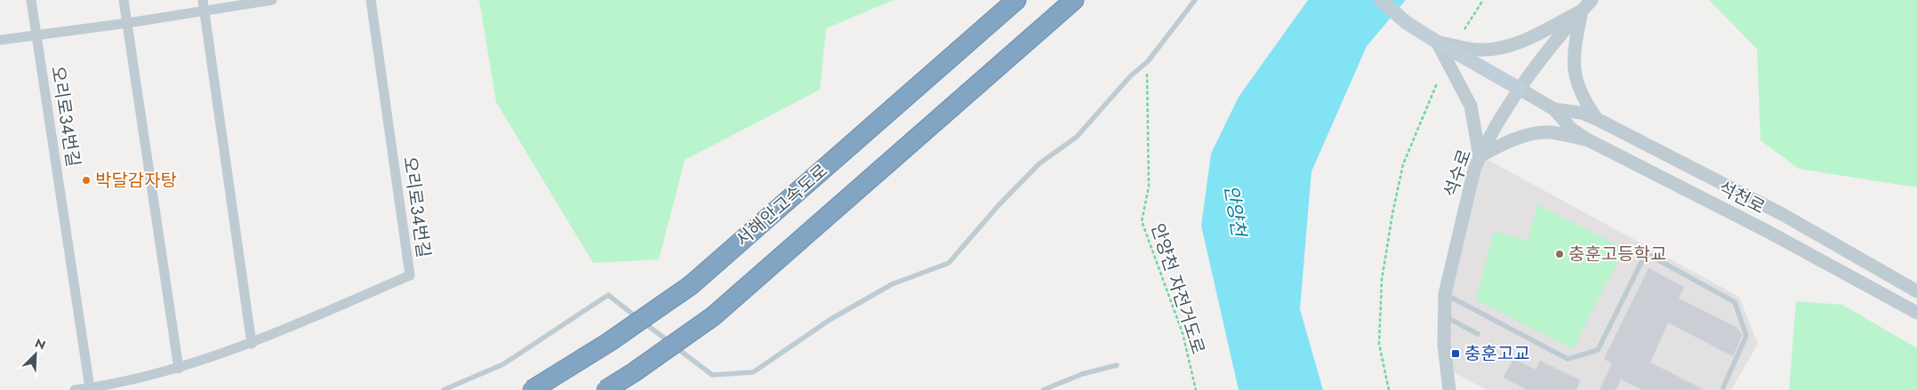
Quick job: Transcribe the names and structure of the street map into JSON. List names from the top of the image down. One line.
{"streets":{"highway":["서해안고속도로"],"main road":["석천로"],"street":["오리로34번길","석수로"],"path":["안양천 자전거도로"]},"crossings":[["석수로","석천로"]],"water":["안양천"],"places":{"other":["박달감자탕","충훈고등학교"],"transit":["충훈고교"]},"north":"top right"}
